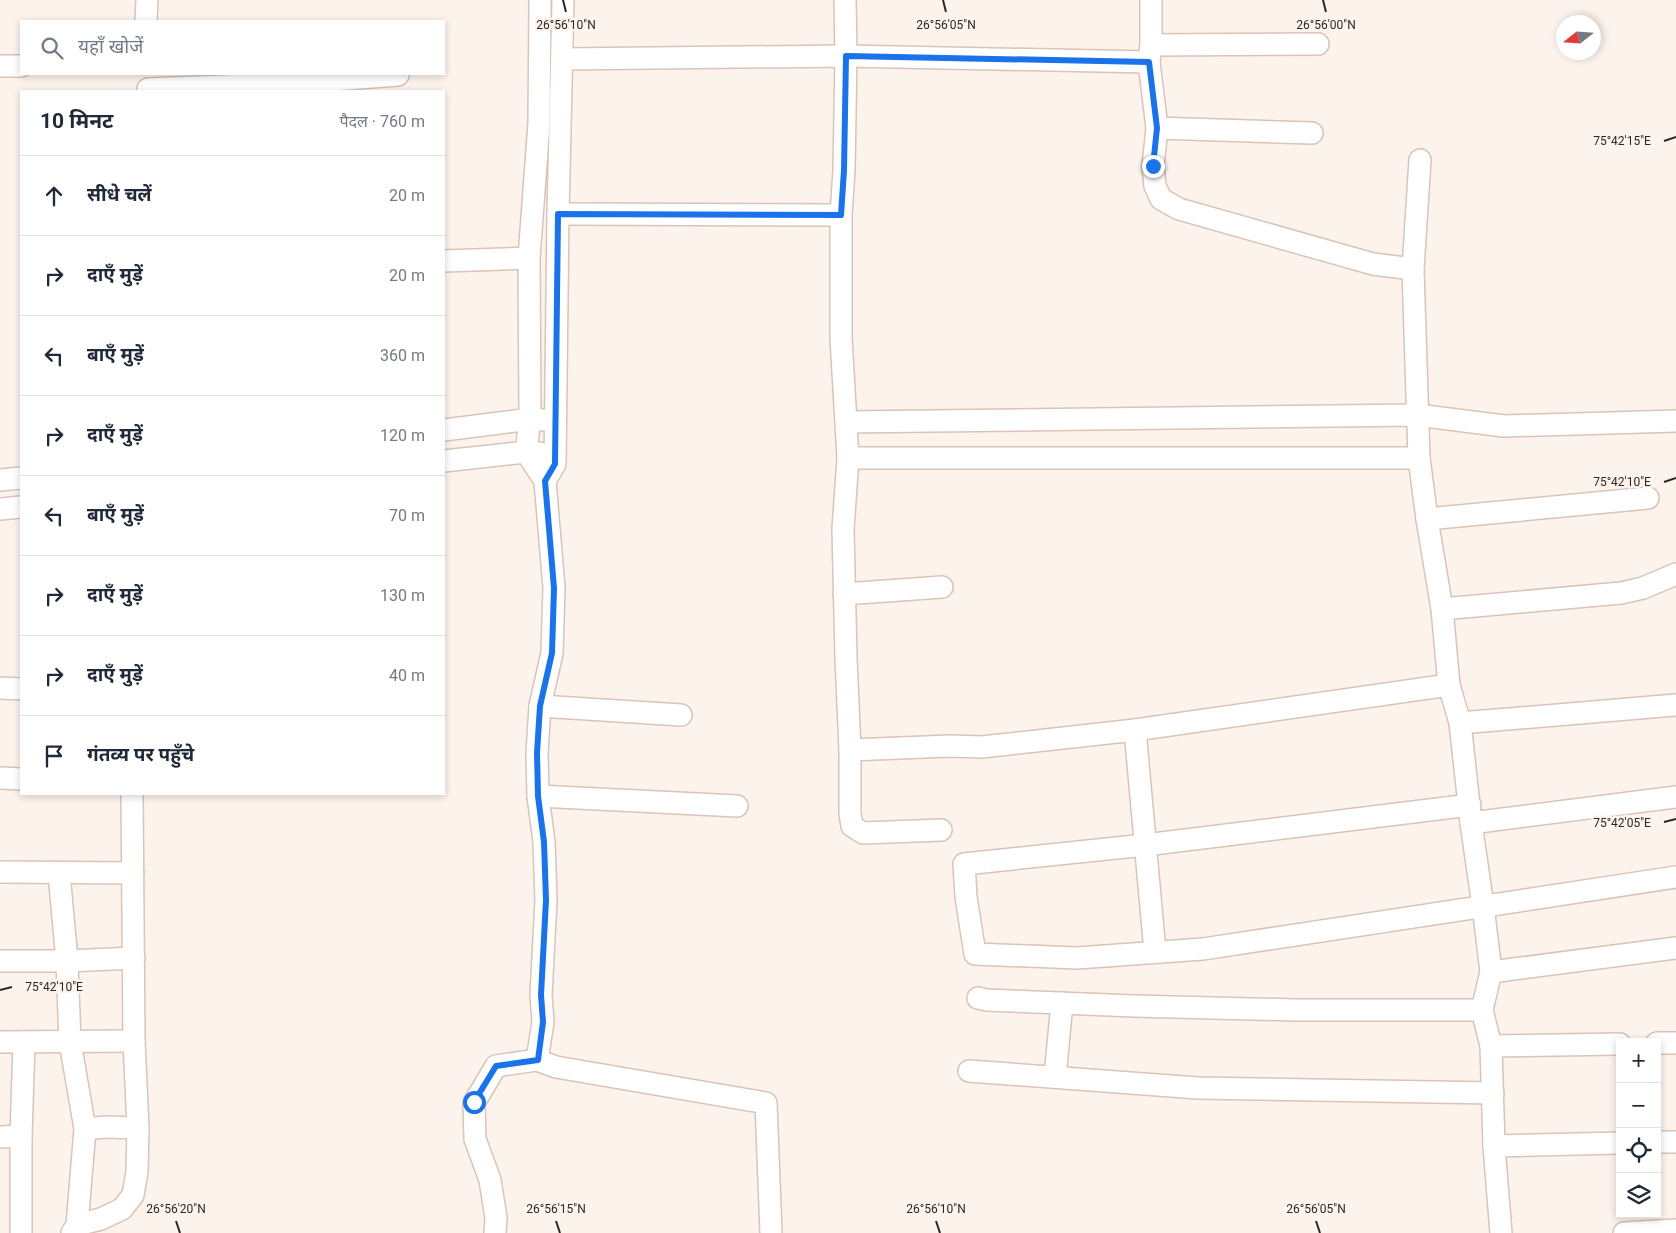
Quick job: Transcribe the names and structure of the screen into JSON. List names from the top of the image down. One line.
{"north":"left","page":{"search":"यहाँ खोजें","heading":["10 मिनट","पैदल · 760 m"],"list":[["सीधे चलें","20 m"],["दाएँ मुड़ें","20 m"],["बाएँ मुड़ें","360 m"],["दाएँ मुड़ें","120 m"],["बाएँ मुड़ें","70 m"],["दाएँ मुड़ें","130 m"],["दाएँ मुड़ें","40 m"],"गंतव्य पर पहुँचे"],"map_buttons":["+","−"]},"coordinates":["26°56'10\"N","26°56'05\"N","26°56'00\"N","75°42'15\"E","75°42'10\"E","75°42'05\"E","26°56'20\"N","26°56'15\"N"]}
